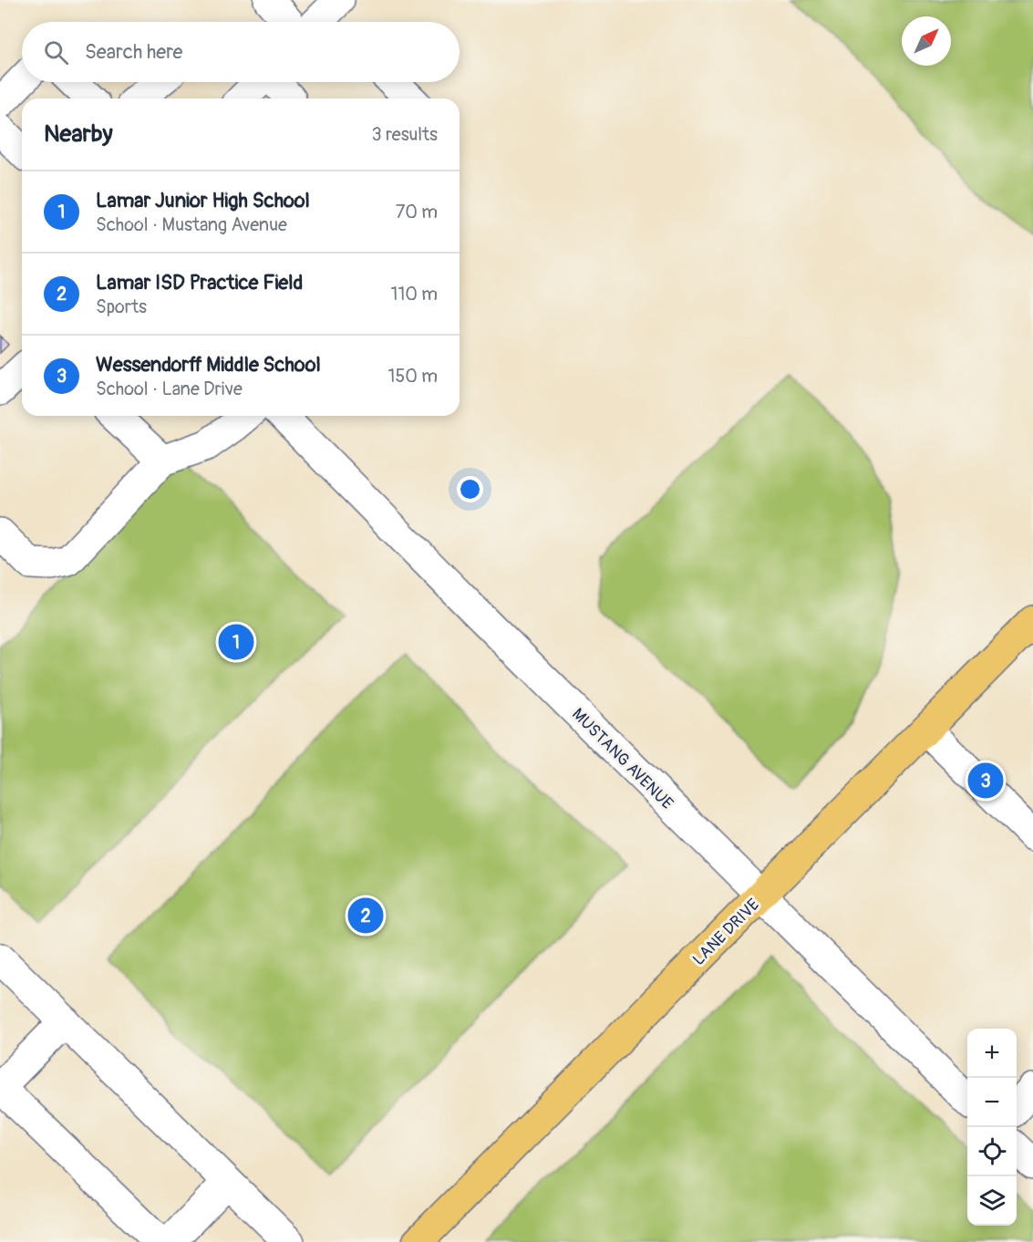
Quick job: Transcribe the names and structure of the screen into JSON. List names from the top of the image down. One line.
{"streets":{"main road":["LANE DRIVE"],"street":["MUSTANG AVENUE"]},"crossings":[["MUSTANG AVENUE","LANE DRIVE"]],"north":"top right","page":{"search":"Search here","heading":["Nearby","3 results"],"list":[{"mark":"1","name":"Lamar Junior High School","note":"School · Mustang Avenue","value":"70 m"},{"mark":"2","name":"Lamar ISD Practice Field","note":"Sports","value":"110 m"},{"mark":"3","name":"Wessendorff Middle School","note":"School · Lane Drive","value":"150 m"}],"pins":["1","3","2"],"map_buttons":["+","−"]}}
